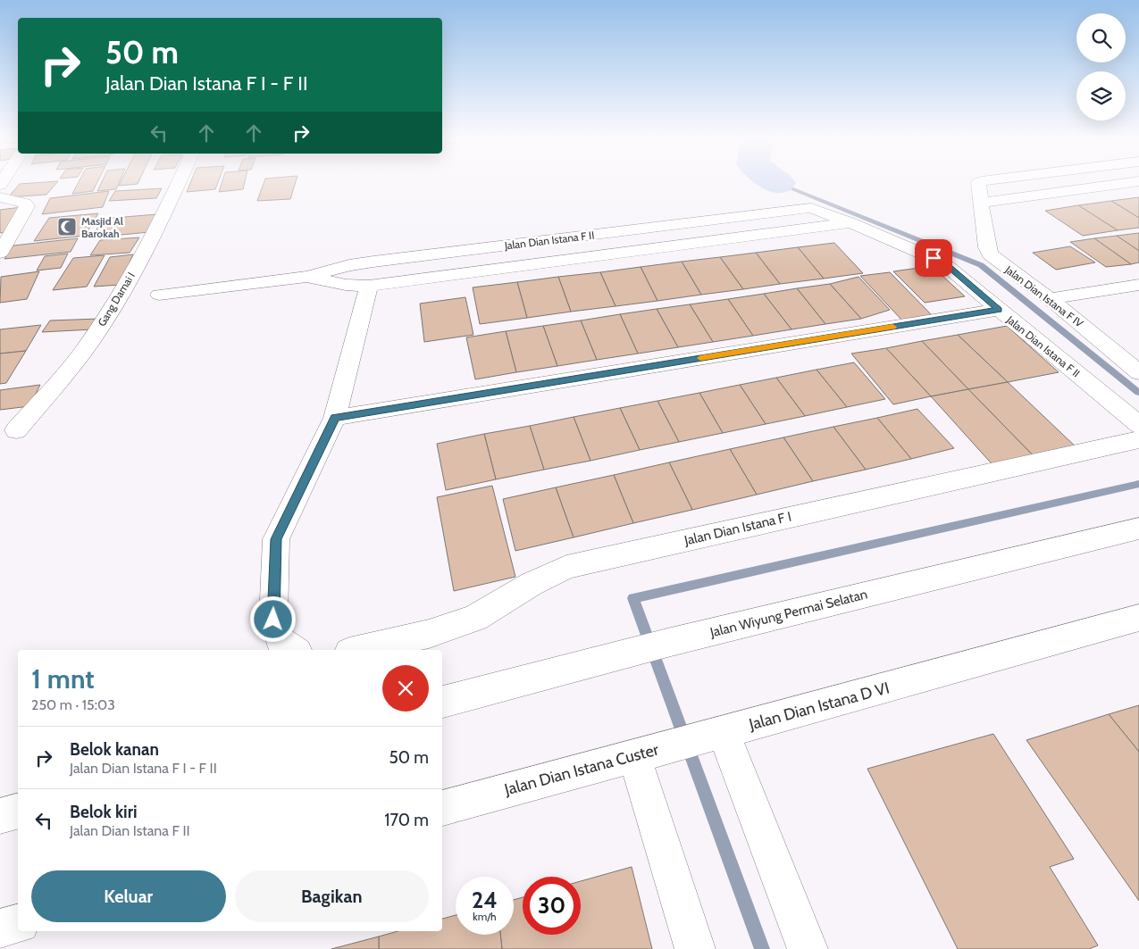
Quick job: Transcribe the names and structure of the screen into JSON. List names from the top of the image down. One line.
{"streets":{"street":["Jalan Dian Istana F II","Jalan Dian Istana F IV","Gang Damai I","Jalan Dian Istana F I","Jalan Wiyung Permai Selatan","Jalan Dian Istana D VI","Jalan Dian Istana Custer"]},"crossings":[["Jalan Dian Istana D VI","Jalan Dian Istana Custer"]],"places":{"mosque":["Masjid Al Barokah"]},"page":{"turn":["50 m","Jalan Dian Istana F I - F II"],"heading":["1 mnt","250 m · 15:03"],"list":[{"name":"Belok kanan","note":"Jalan Dian Istana F I - F II","value":"50 m"},{"name":"Belok kiri","note":"Jalan Dian Istana F II","value":"170 m"}],"buttons":["Keluar","Bagikan"],"speed":"24 km/h","limit":"30"}}
